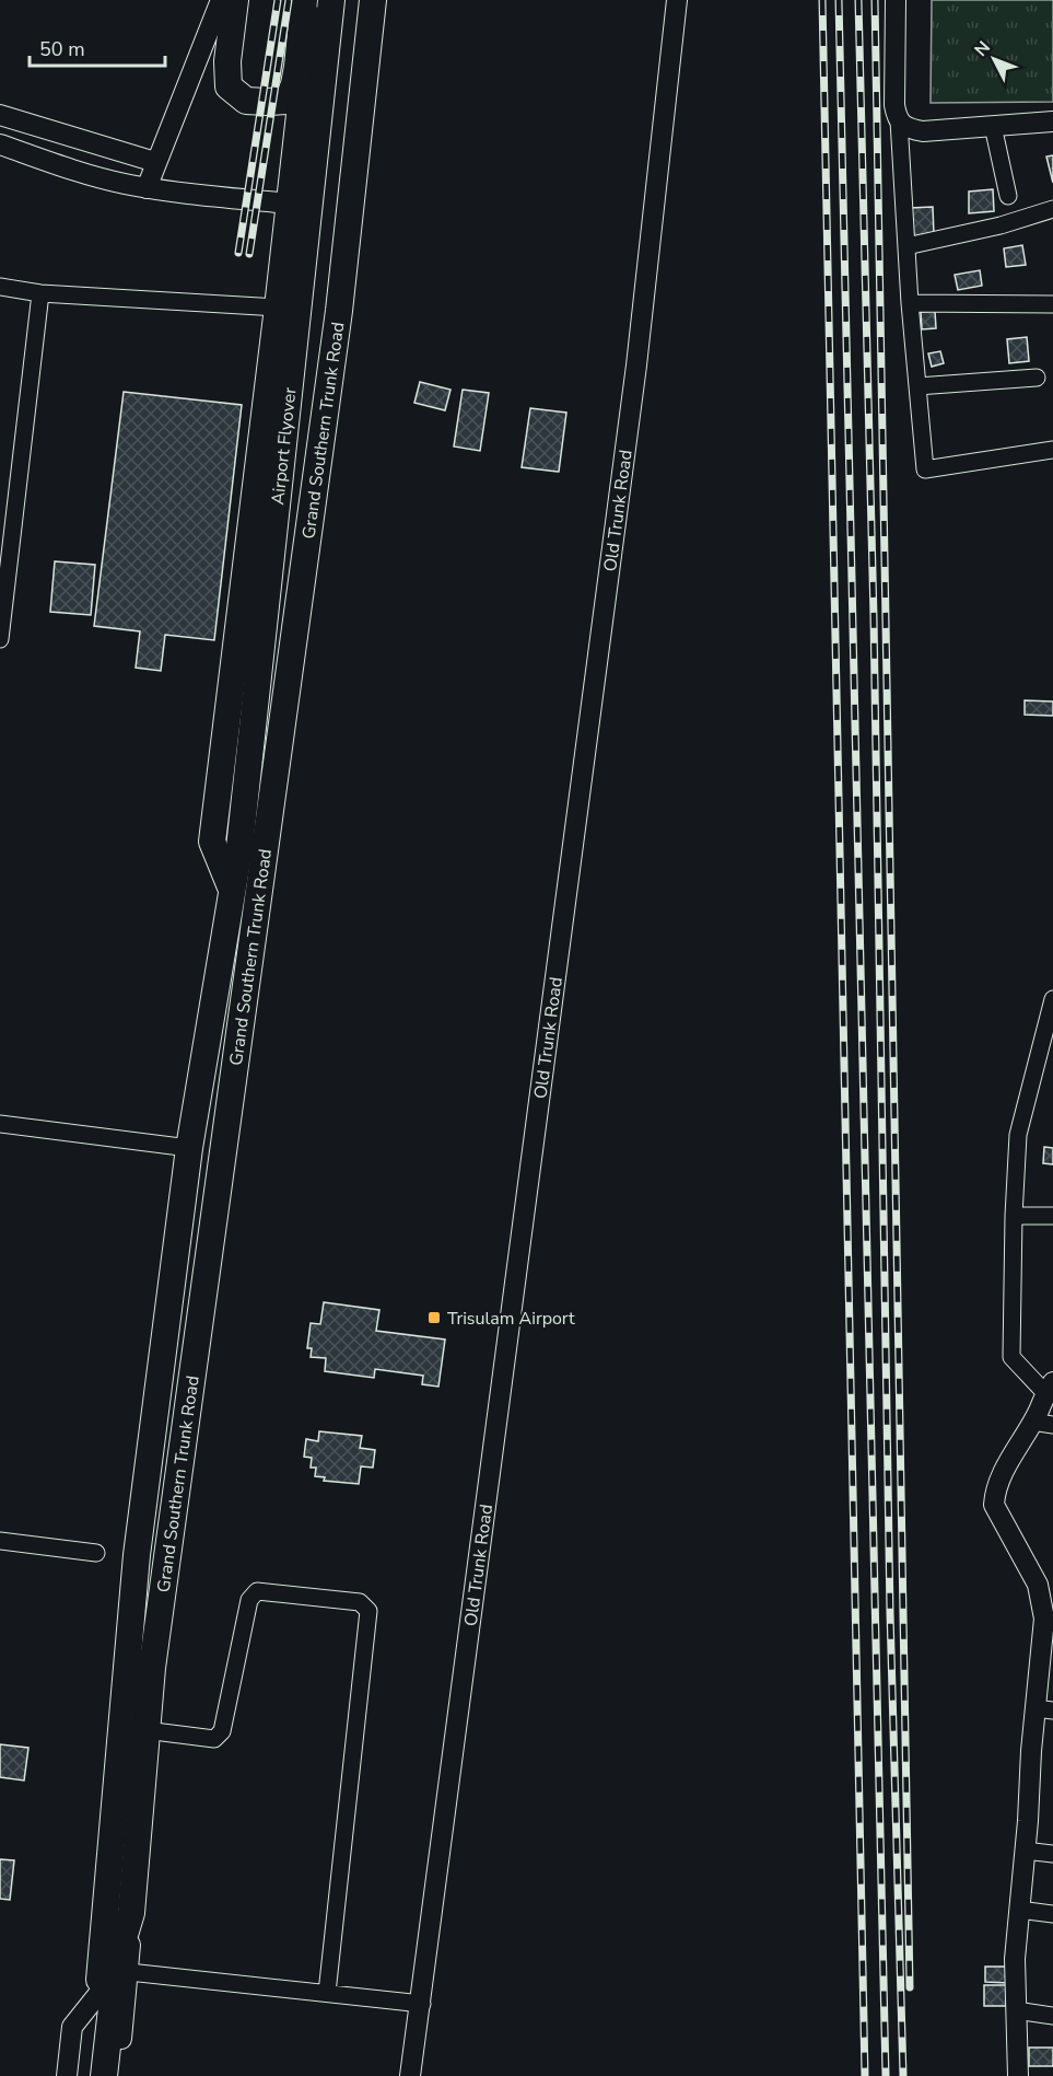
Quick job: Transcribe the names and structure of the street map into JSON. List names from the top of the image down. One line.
{"streets":{"main road":["Grand Southern Trunk Road","Airport Flyover"],"street":["Old Trunk Road"]},"crossings":[["Grand Southern Trunk Road","Airport Flyover"]],"places":{"transit":["Trisulam Airport"]},"scale_bar":"50 m","north":"top left"}
